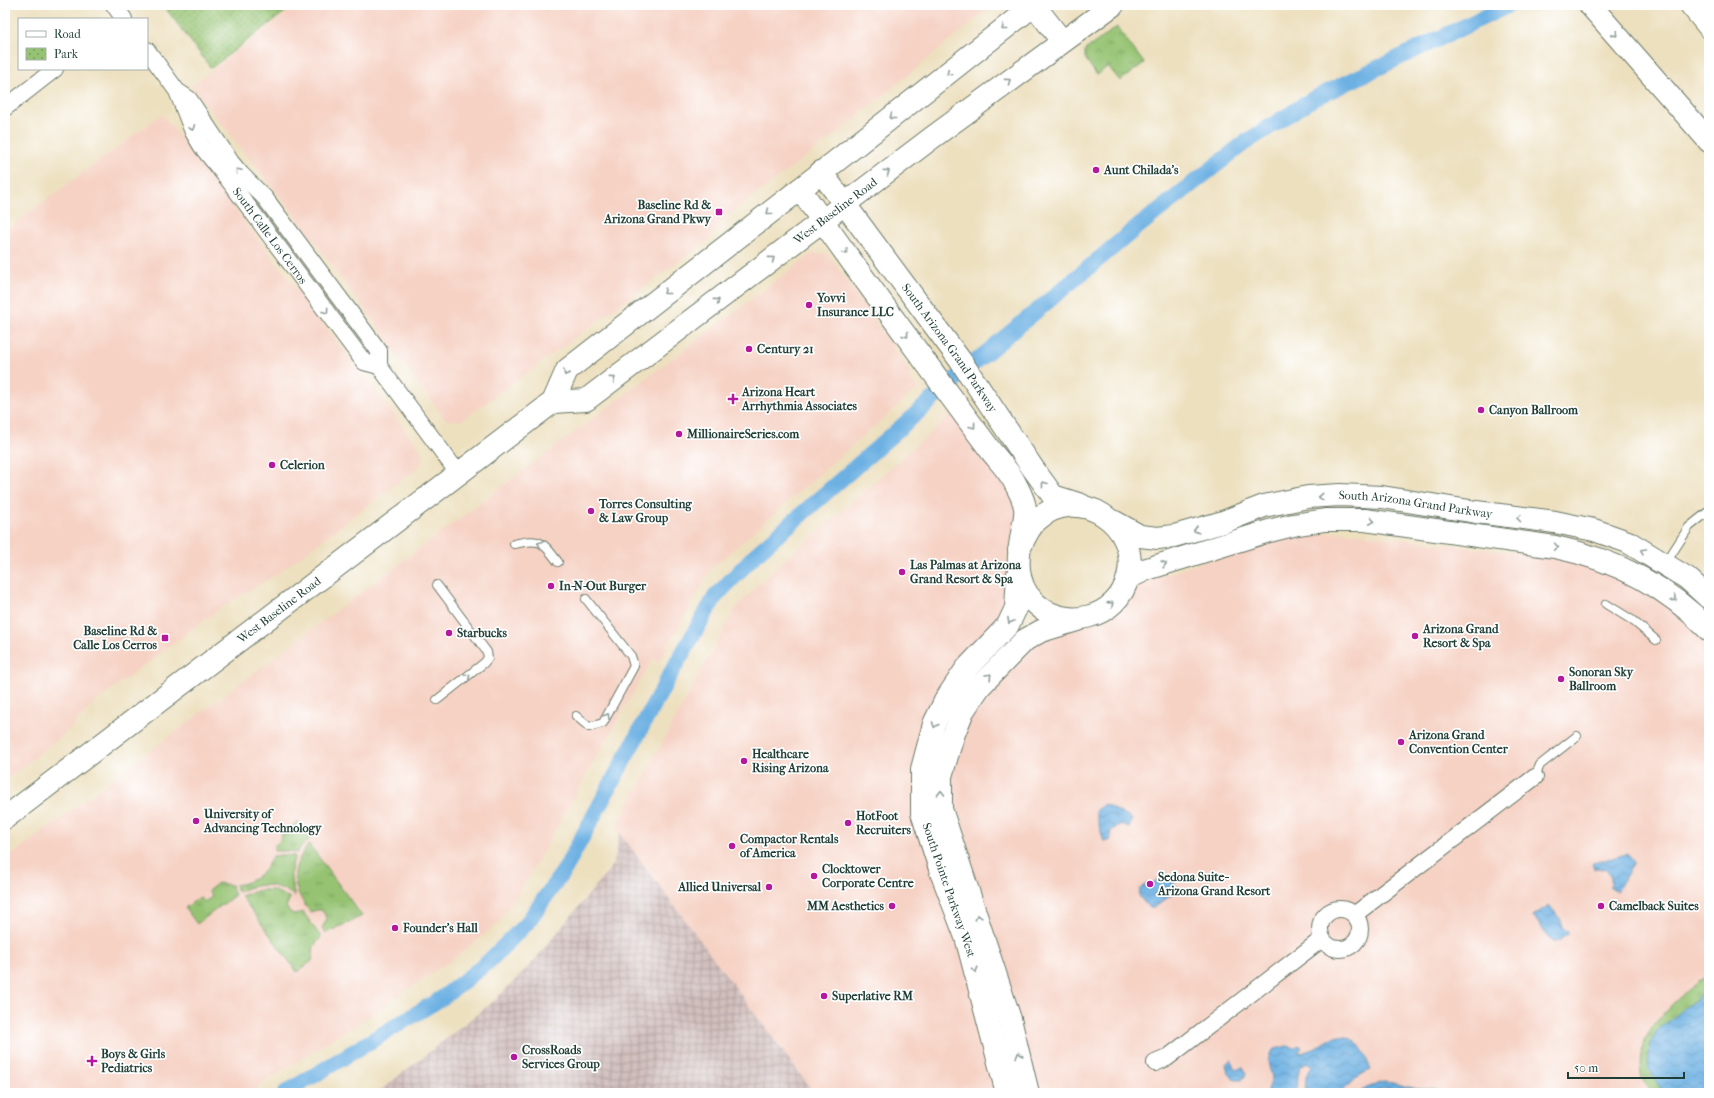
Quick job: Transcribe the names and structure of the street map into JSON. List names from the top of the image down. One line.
{"streets":{"main road":["West Baseline Road","South Arizona Grand Parkway","South Pointe Parkway West"],"street":["South Calle Los Cerros"]},"crossings":[["West Baseline Road","South Calle Los Cerros"],["West Baseline Road","South Arizona Grand Parkway"],["South Arizona Grand Parkway","South Pointe Parkway West"]],"places":{"other":["Aunt Chilada's","Yovvi Insurance LLC","Century 21","Canyon Ballroom","MillionaireSeries.com","Celerion","Torres Consulting & Law Group","Las Palmas at Arizona Grand Resort & Spa","In-N-Out Burger","Starbucks","Arizona Grand Resort & Spa","Sonoran Sky Ballroom","Arizona Grand Convention Center","Healthcare Rising Arizona","University of Advancing Technology","HotFoot Recruiters","Compactor Rentals of America","Clocktower Corporate Centre","Sedona Suite- Arizona Grand Resort","Allied Universal","MM Aesthetics","Camelback Suites","Founder's Hall","Superlative RM","CrossRoads Services Group"],"transit":["Baseline Rd & Arizona Grand Pkwy","Baseline Rd & Calle Los Cerros"],"health":["Arizona Heart Arrhythmia Associates","Boys & Girls Pediatrics"]},"legend":["Road","Park"],"scale_bar":"50 m"}
